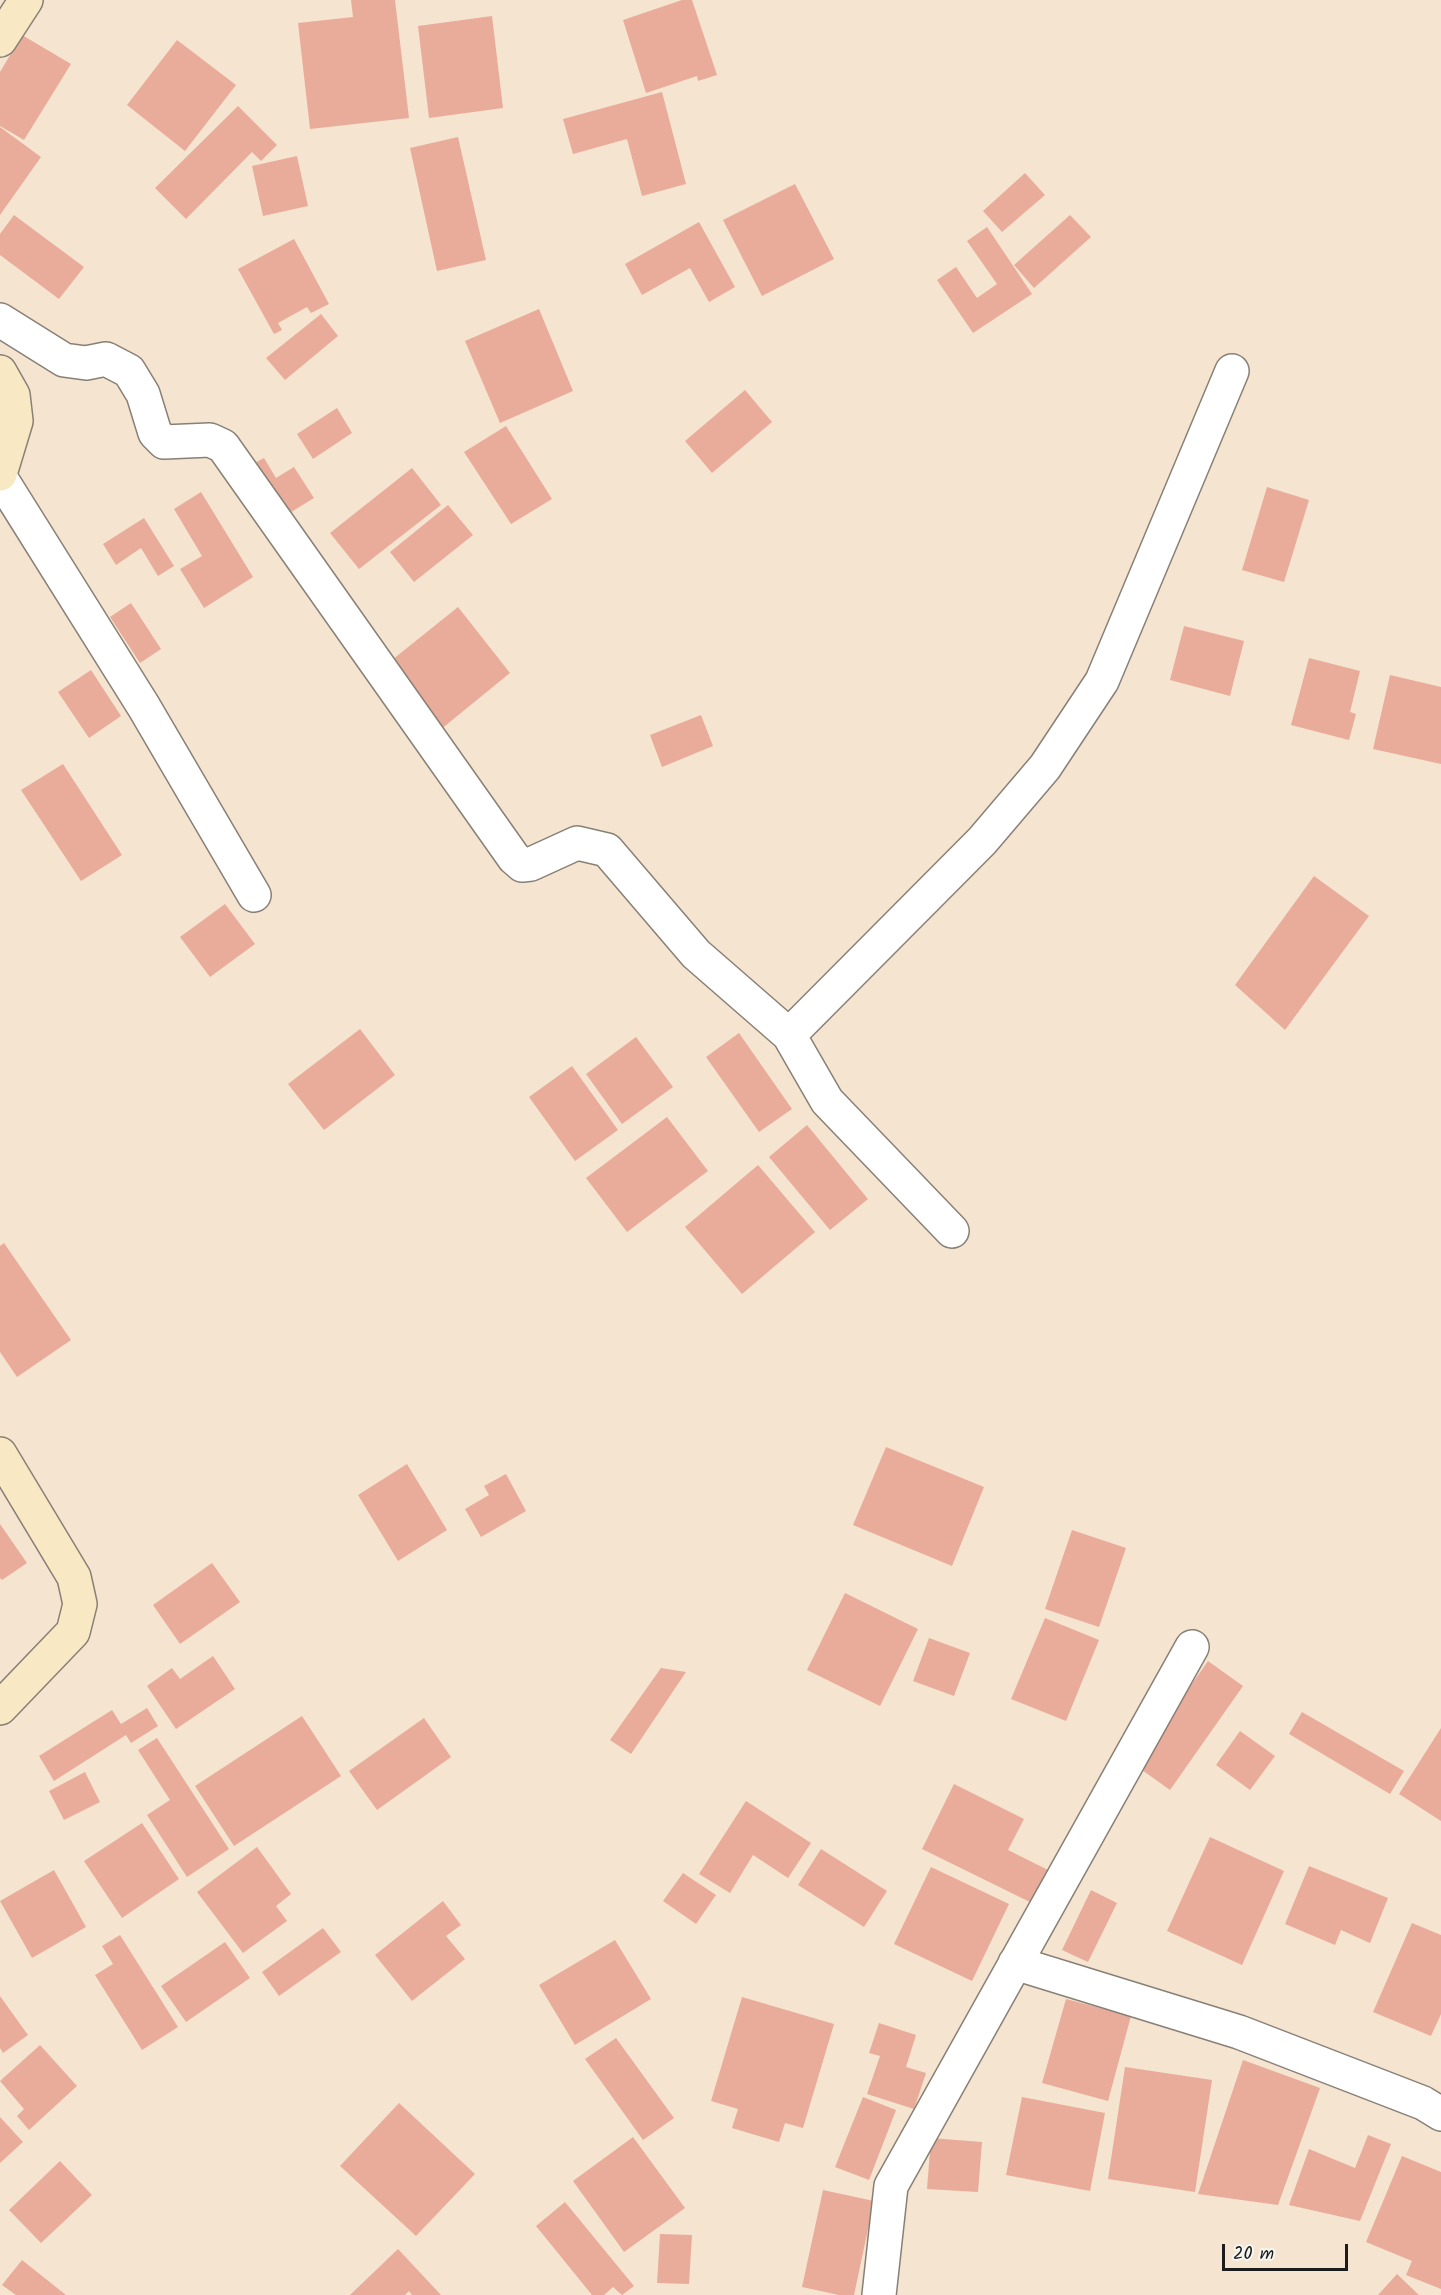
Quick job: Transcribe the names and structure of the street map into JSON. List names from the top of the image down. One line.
{"scale_bar":"20 m"}
